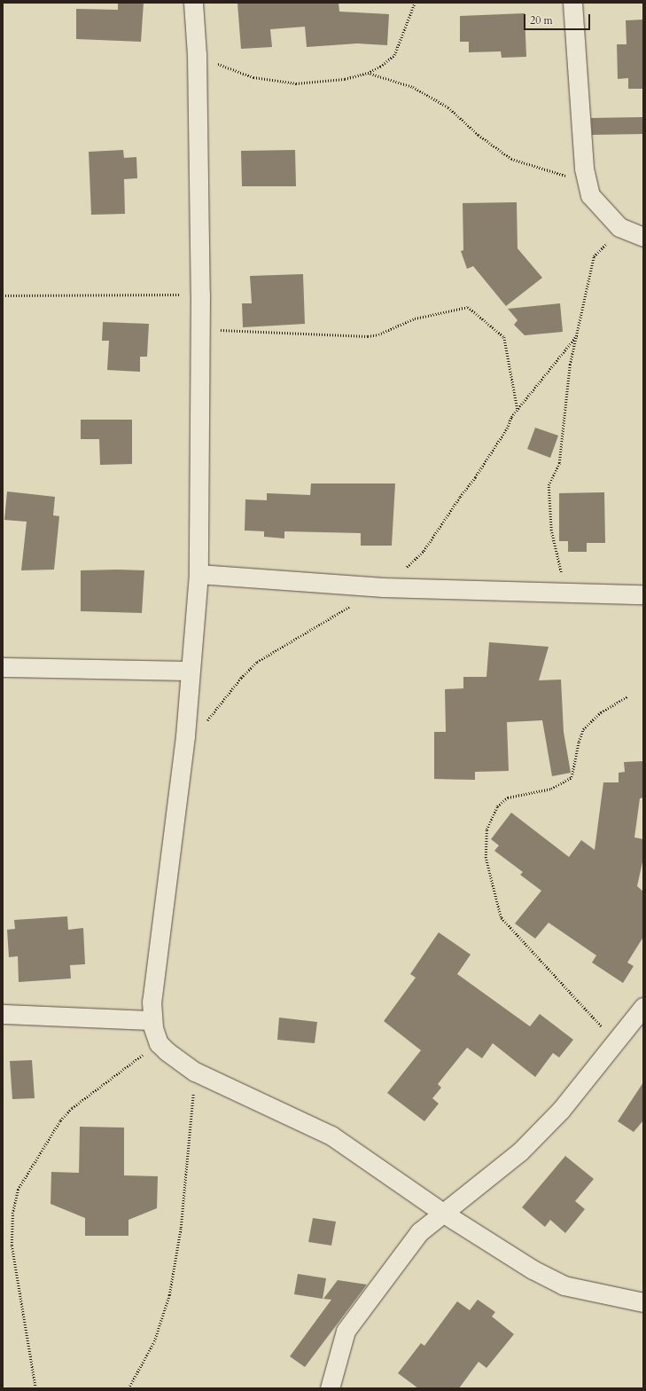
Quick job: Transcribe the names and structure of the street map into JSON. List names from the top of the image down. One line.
{"scale_bar":"20 m"}
